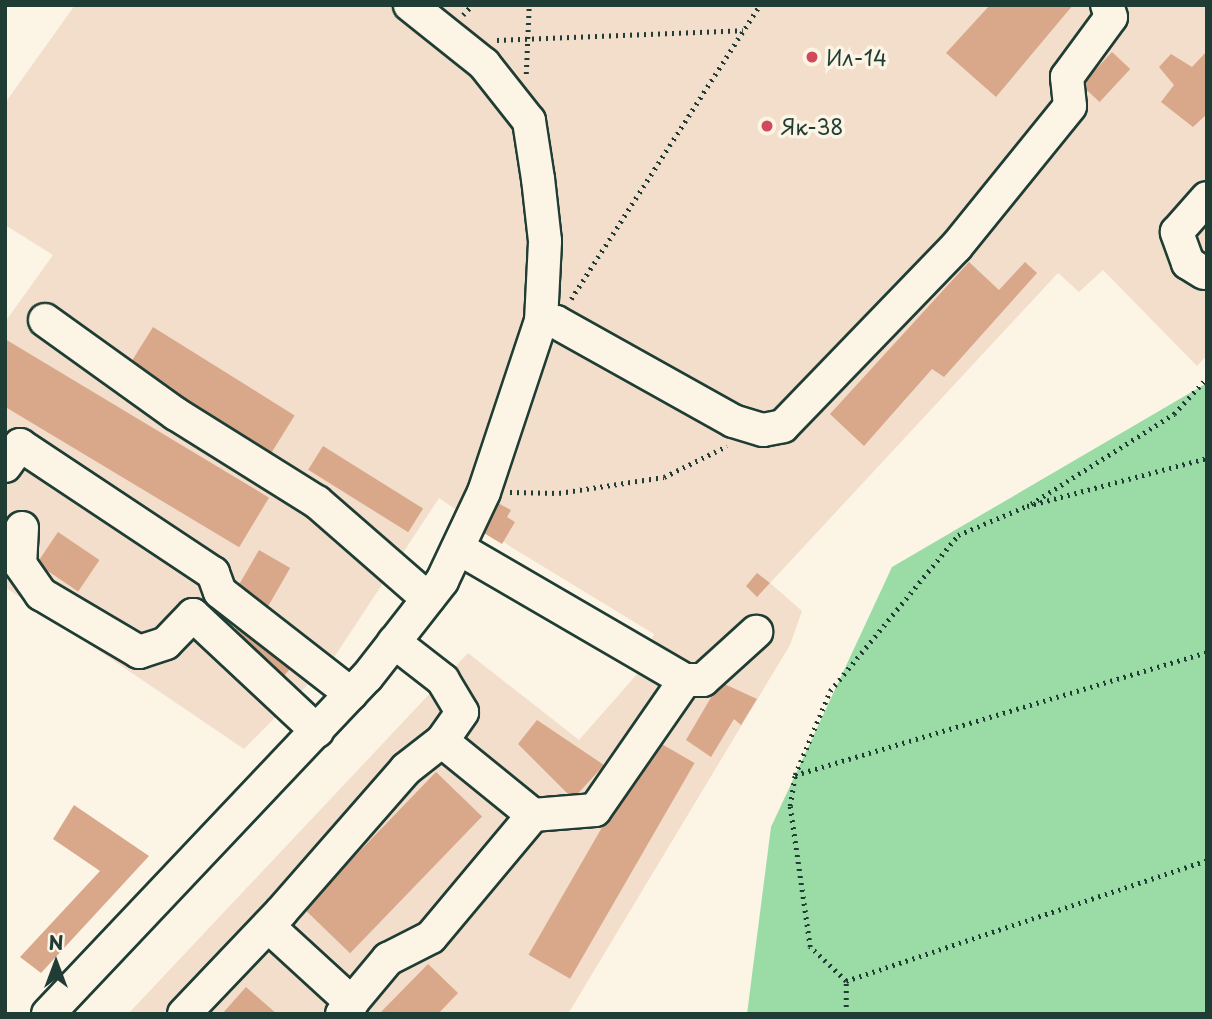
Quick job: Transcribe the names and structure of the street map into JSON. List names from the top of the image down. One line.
{"places":["Ил-14","Як-38"],"north":"top"}
